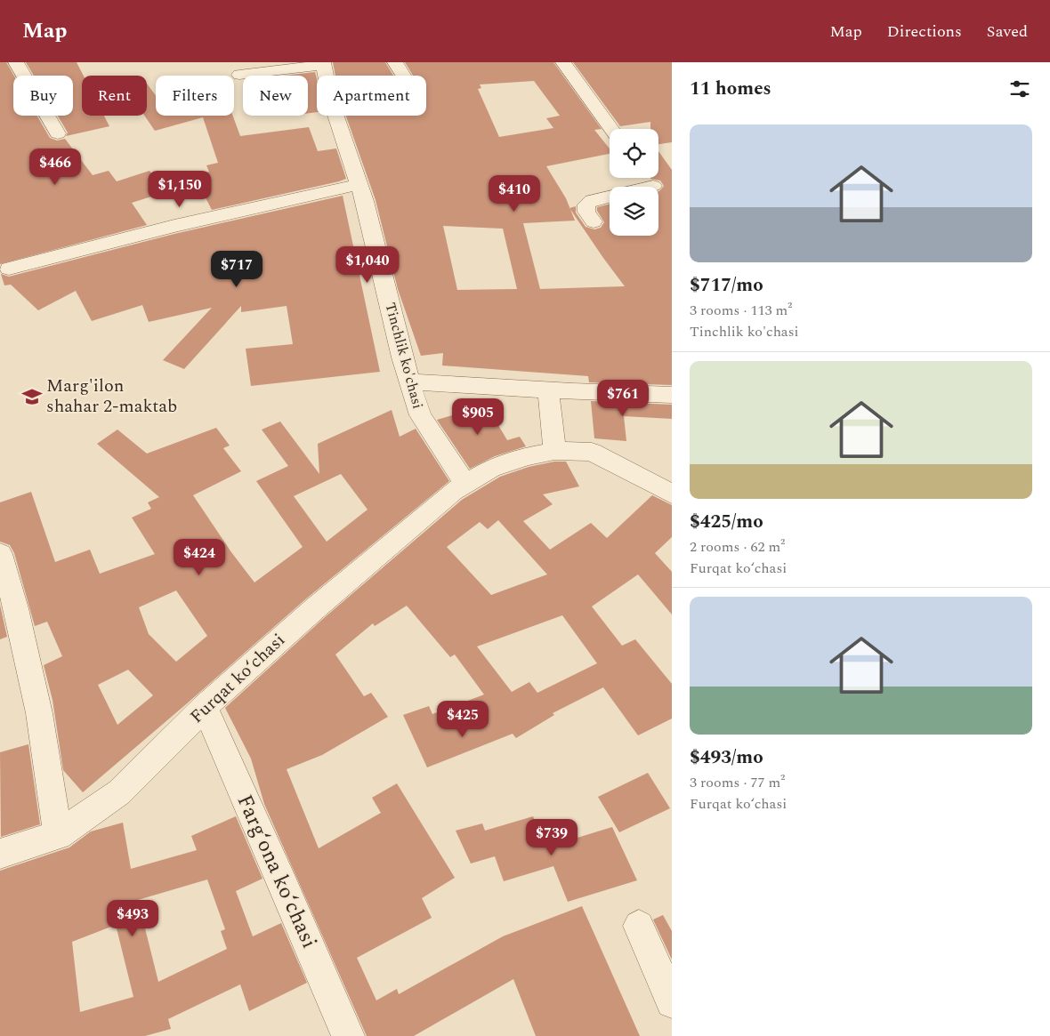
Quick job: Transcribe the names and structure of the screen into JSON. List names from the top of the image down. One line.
{"streets":{"street":["Tinchlik ko'chasi","Furqat koʻchasi","Fargʻona koʻchasi"]},"crossings":[["Tinchlik ko'chasi","Furqat koʻchasi"],["Furqat koʻchasi","Fargʻona koʻchasi"]],"places":{"school or university":["Marg'ilon shahar 2-maktab"]},"page":{"header":"Map","nav":["Map","Directions","Saved"],"heading":"11 homes","chip":["Buy","Rent","Filters","New","Apartment"],"list":[{"name":"$717/mo","note":"3 rooms · 113 m² · Tinchlik ko'chasi"},{"name":"$425/mo","note":"2 rooms · 62 m² · Furqat koʻchasi"},{"name":"$493/mo","note":"3 rooms · 77 m² · Furqat koʻchasi"}],"price":["$466","$1,150","$410","$1,040","$717","$761","$905","$424","$425","$739","$493"]}}
